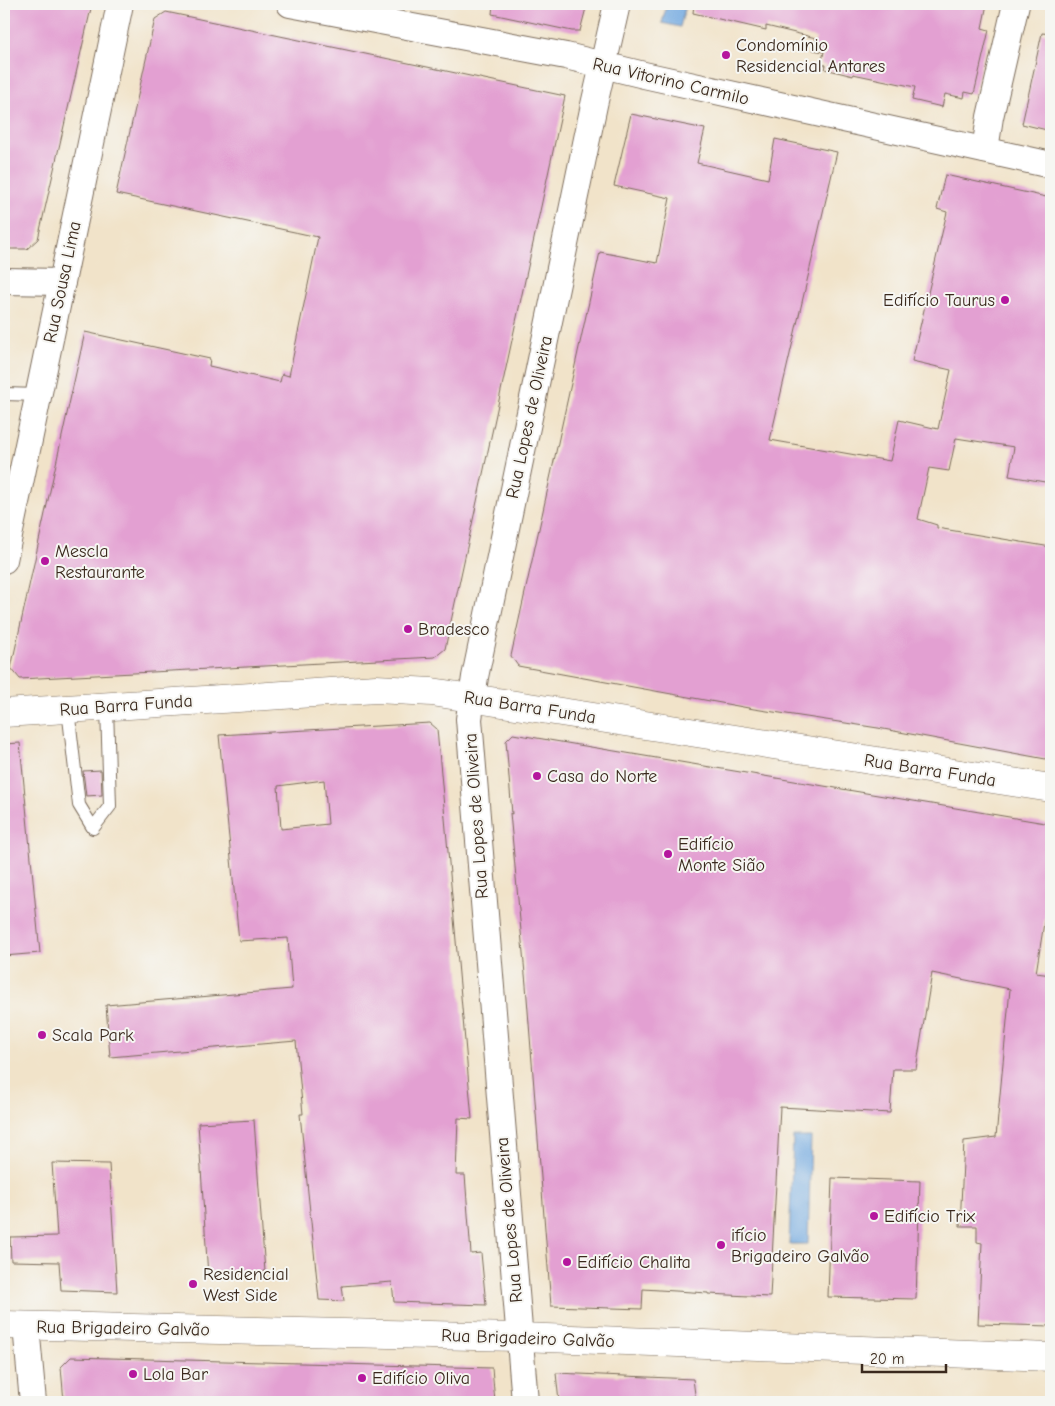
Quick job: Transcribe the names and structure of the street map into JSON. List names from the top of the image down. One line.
{"streets":{"street":["Rua Vitorino Carmilo","Rua Sousa Lima","Rua Lopes de Oliveira","Rua Barra Funda","Rua Brigadeiro Galvão"]},"crossings":[["Rua Vitorino Carmilo","Rua Lopes de Oliveira"],["Rua Lopes de Oliveira","Rua Barra Funda"],["Rua Lopes de Oliveira","Rua Brigadeiro Galvão"]],"places":["Condomínio Residencial Antares","Edifício Taurus","Mescla Restaurante","Bradesco","Casa do Norte","Edifício Monte Sião","Scala Park","Edifício Trix","ifício Brigadeiro Galvão","Edifício Chalita","Residencial West Side","Lola Bar","Edifício Oliva"],"scale_bar":"20 m"}
